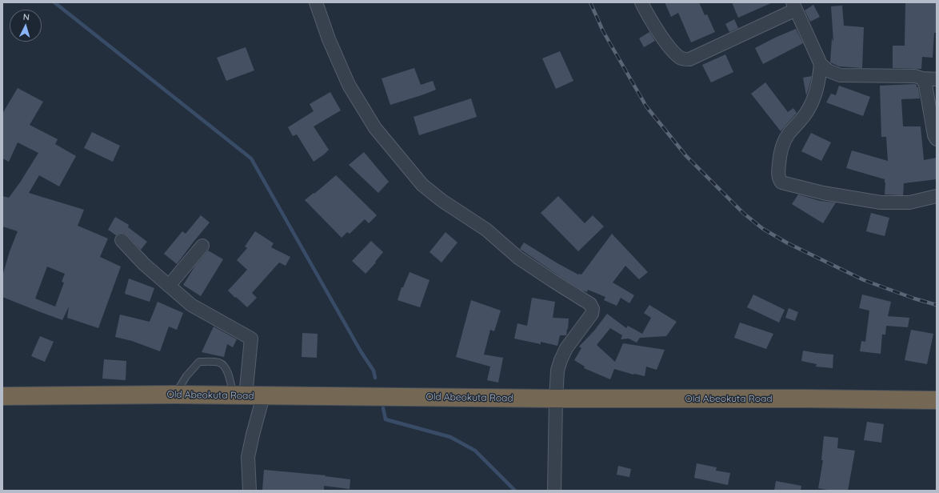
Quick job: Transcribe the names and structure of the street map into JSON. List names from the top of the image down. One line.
{"streets":{"highway":["Old Abeokuta Road"]},"north":"top"}
